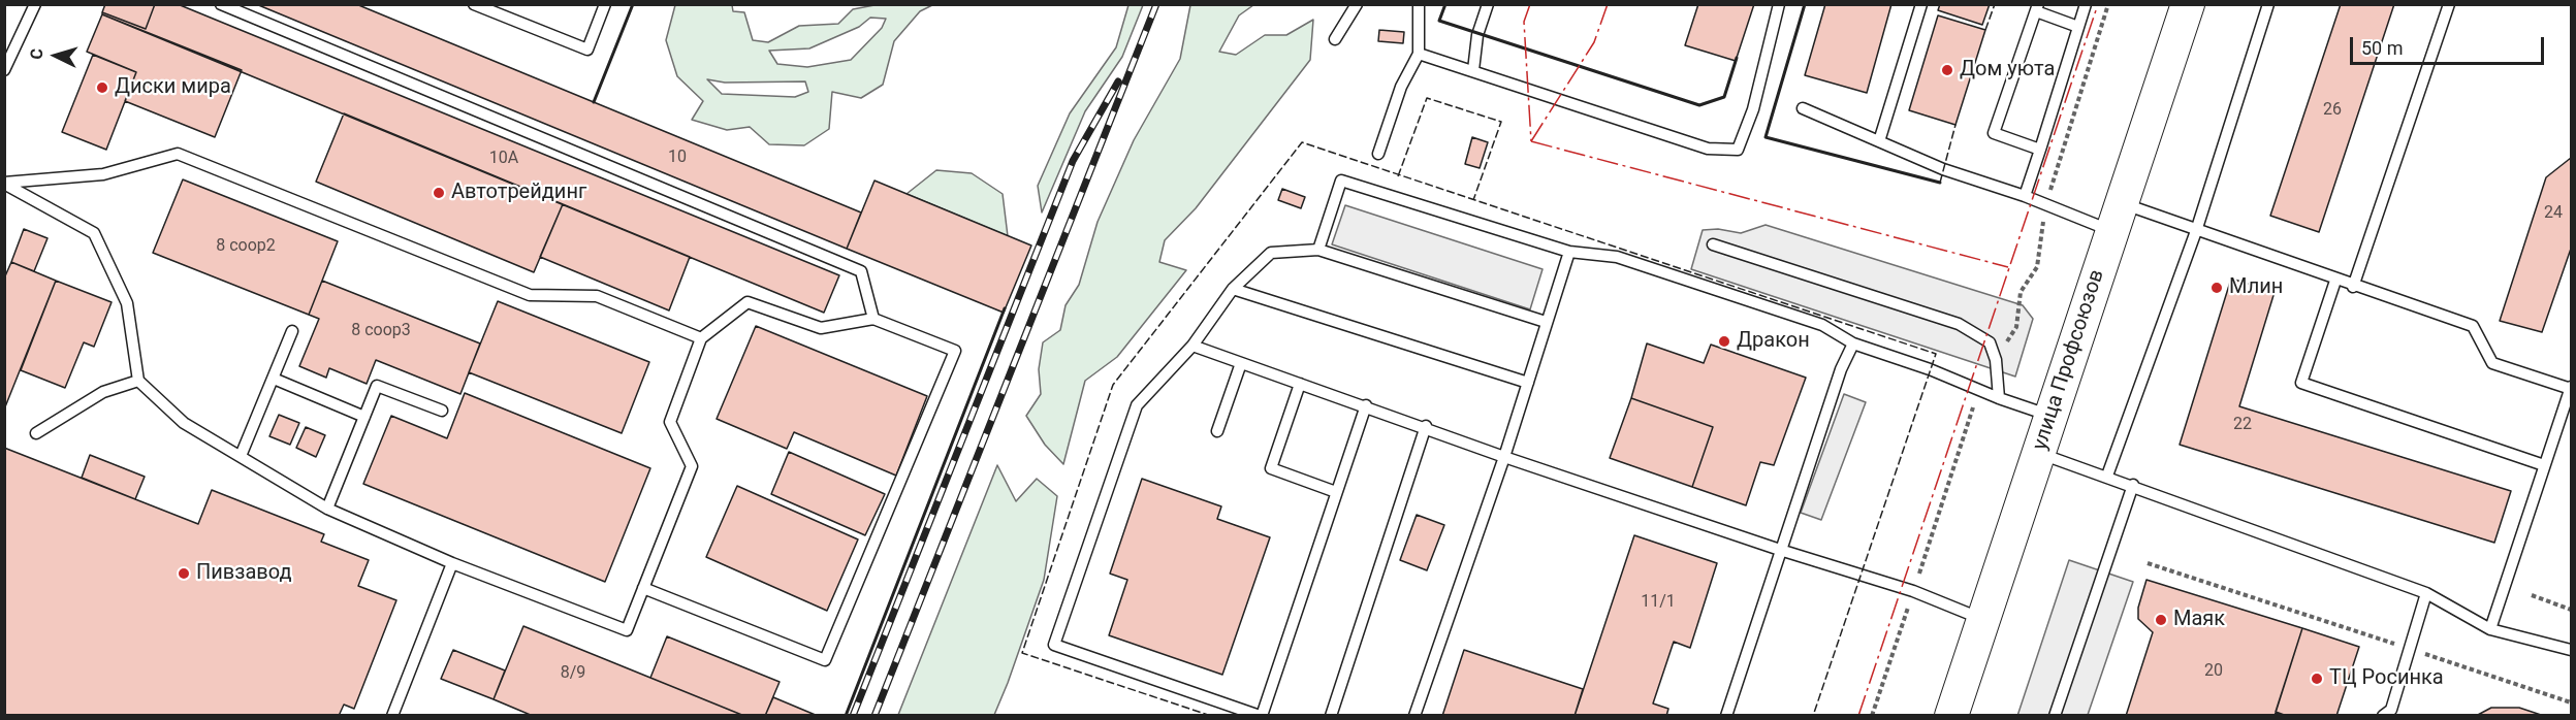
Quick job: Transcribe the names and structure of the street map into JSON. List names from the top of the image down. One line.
{"streets":{"main road":["улица Профсоюзов"]},"places":["Дом уюта","Диски мира","Автотрейдинг","Млин","Дракон","Пивзавод","Маяк","ТЦ Росинка"],"house_numbers":["26","10","10А","24","8 соор2","8 соор3","22","11/1","20","8/9"],"scale_bar":"50 m","north":"left"}
